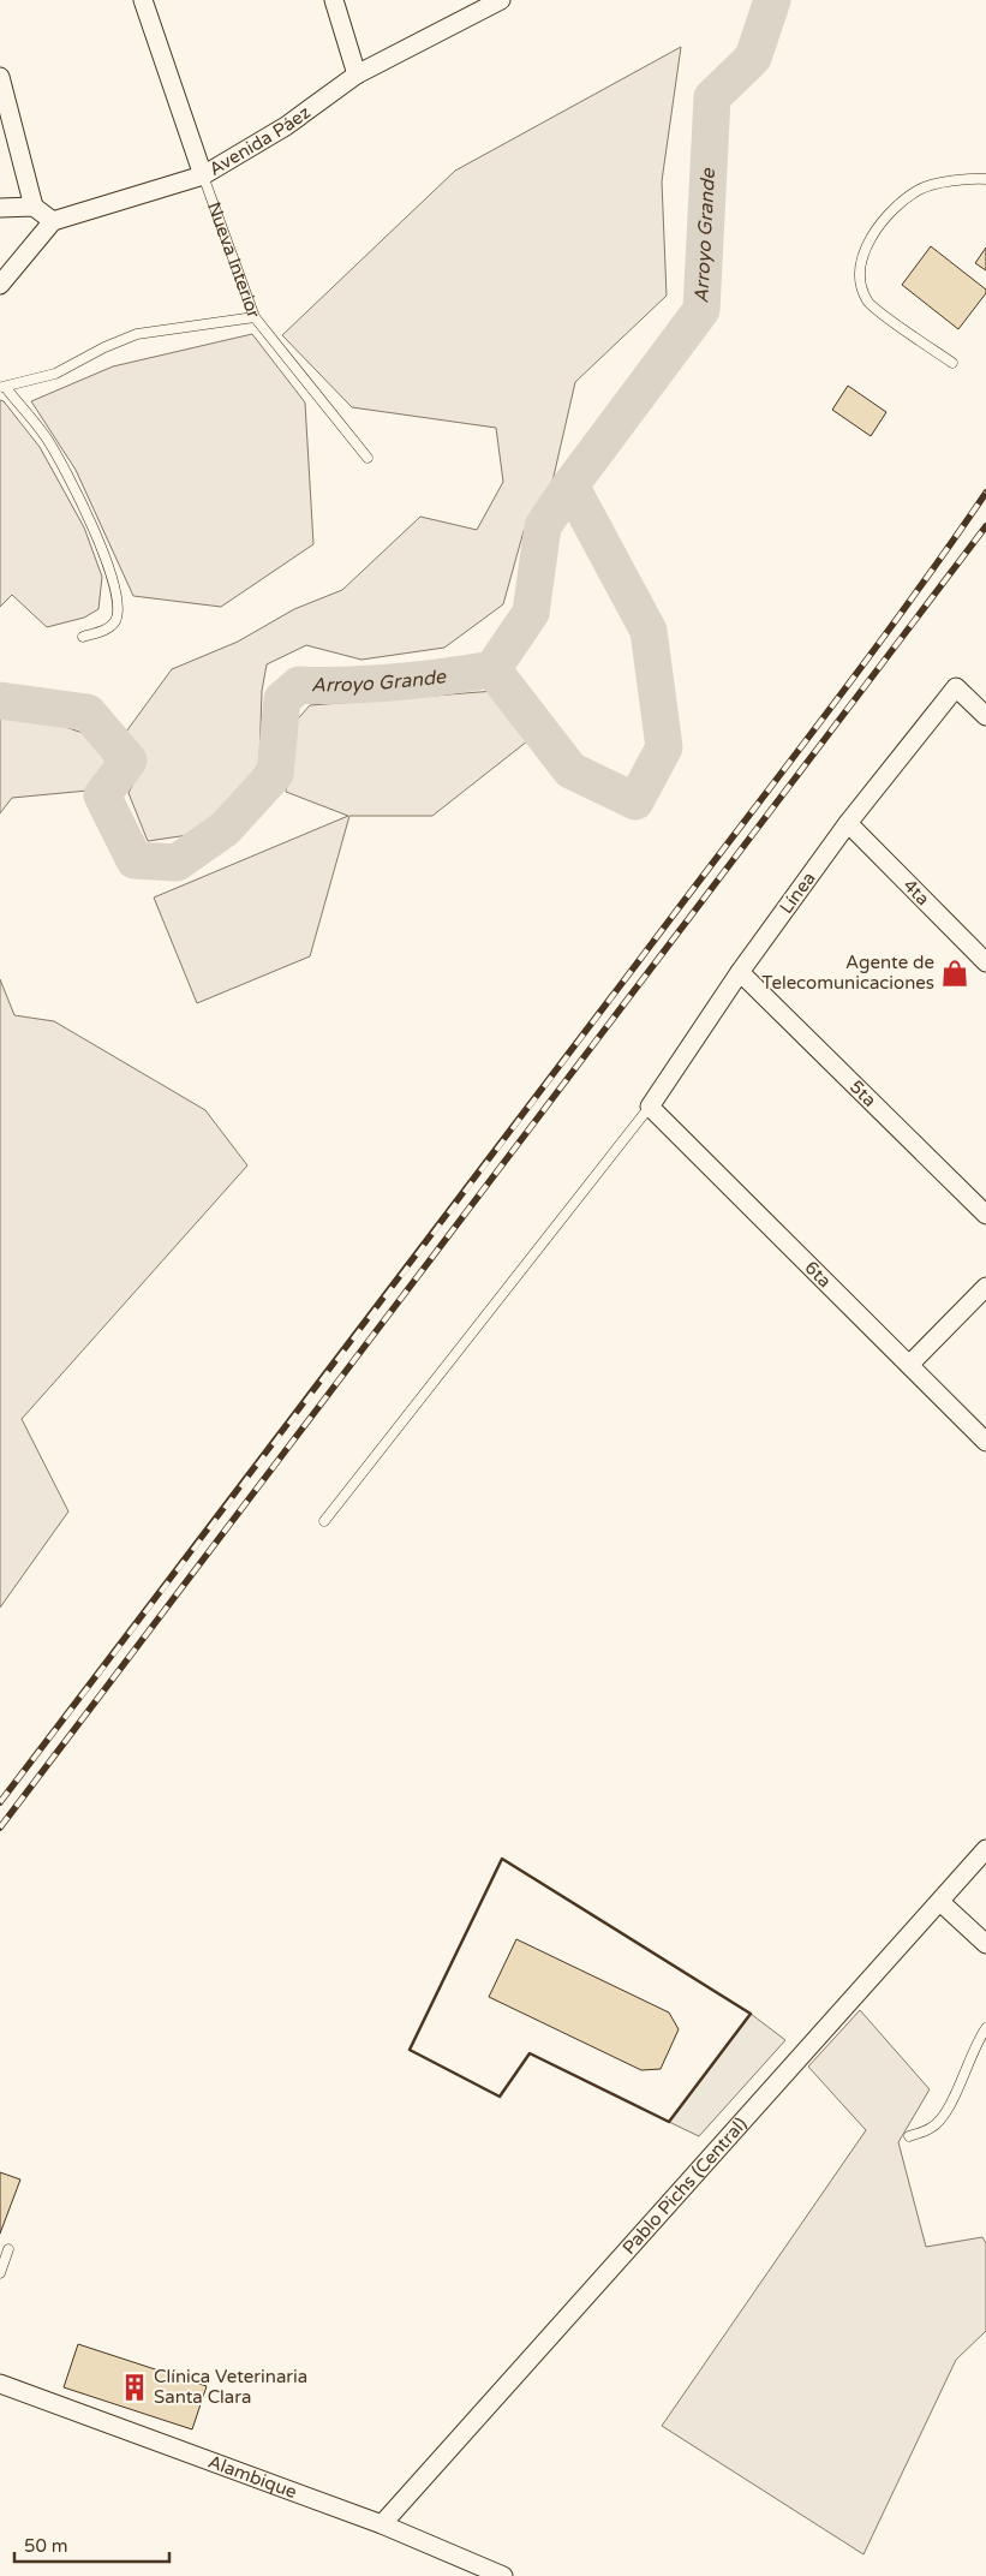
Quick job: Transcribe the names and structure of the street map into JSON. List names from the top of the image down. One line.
{"streets":{"street":["Avenida Páez","Nueva Interior","Línea","4ta","5ta","6ta","Pablo Pichs (Central)","Alambique"]},"crossings":[["Avenida Páez","Nueva Interior"],["Línea","4ta"],["Línea","5ta"],["Línea","6ta"],["Pablo Pichs (Central)","Alambique"]],"water":["Arroyo Grande"],"places":{"shop":["Agente de Telecomunicaciones"],"building":["Clínica Veterinaria Santa Clara"]},"scale_bar":"50 m"}
